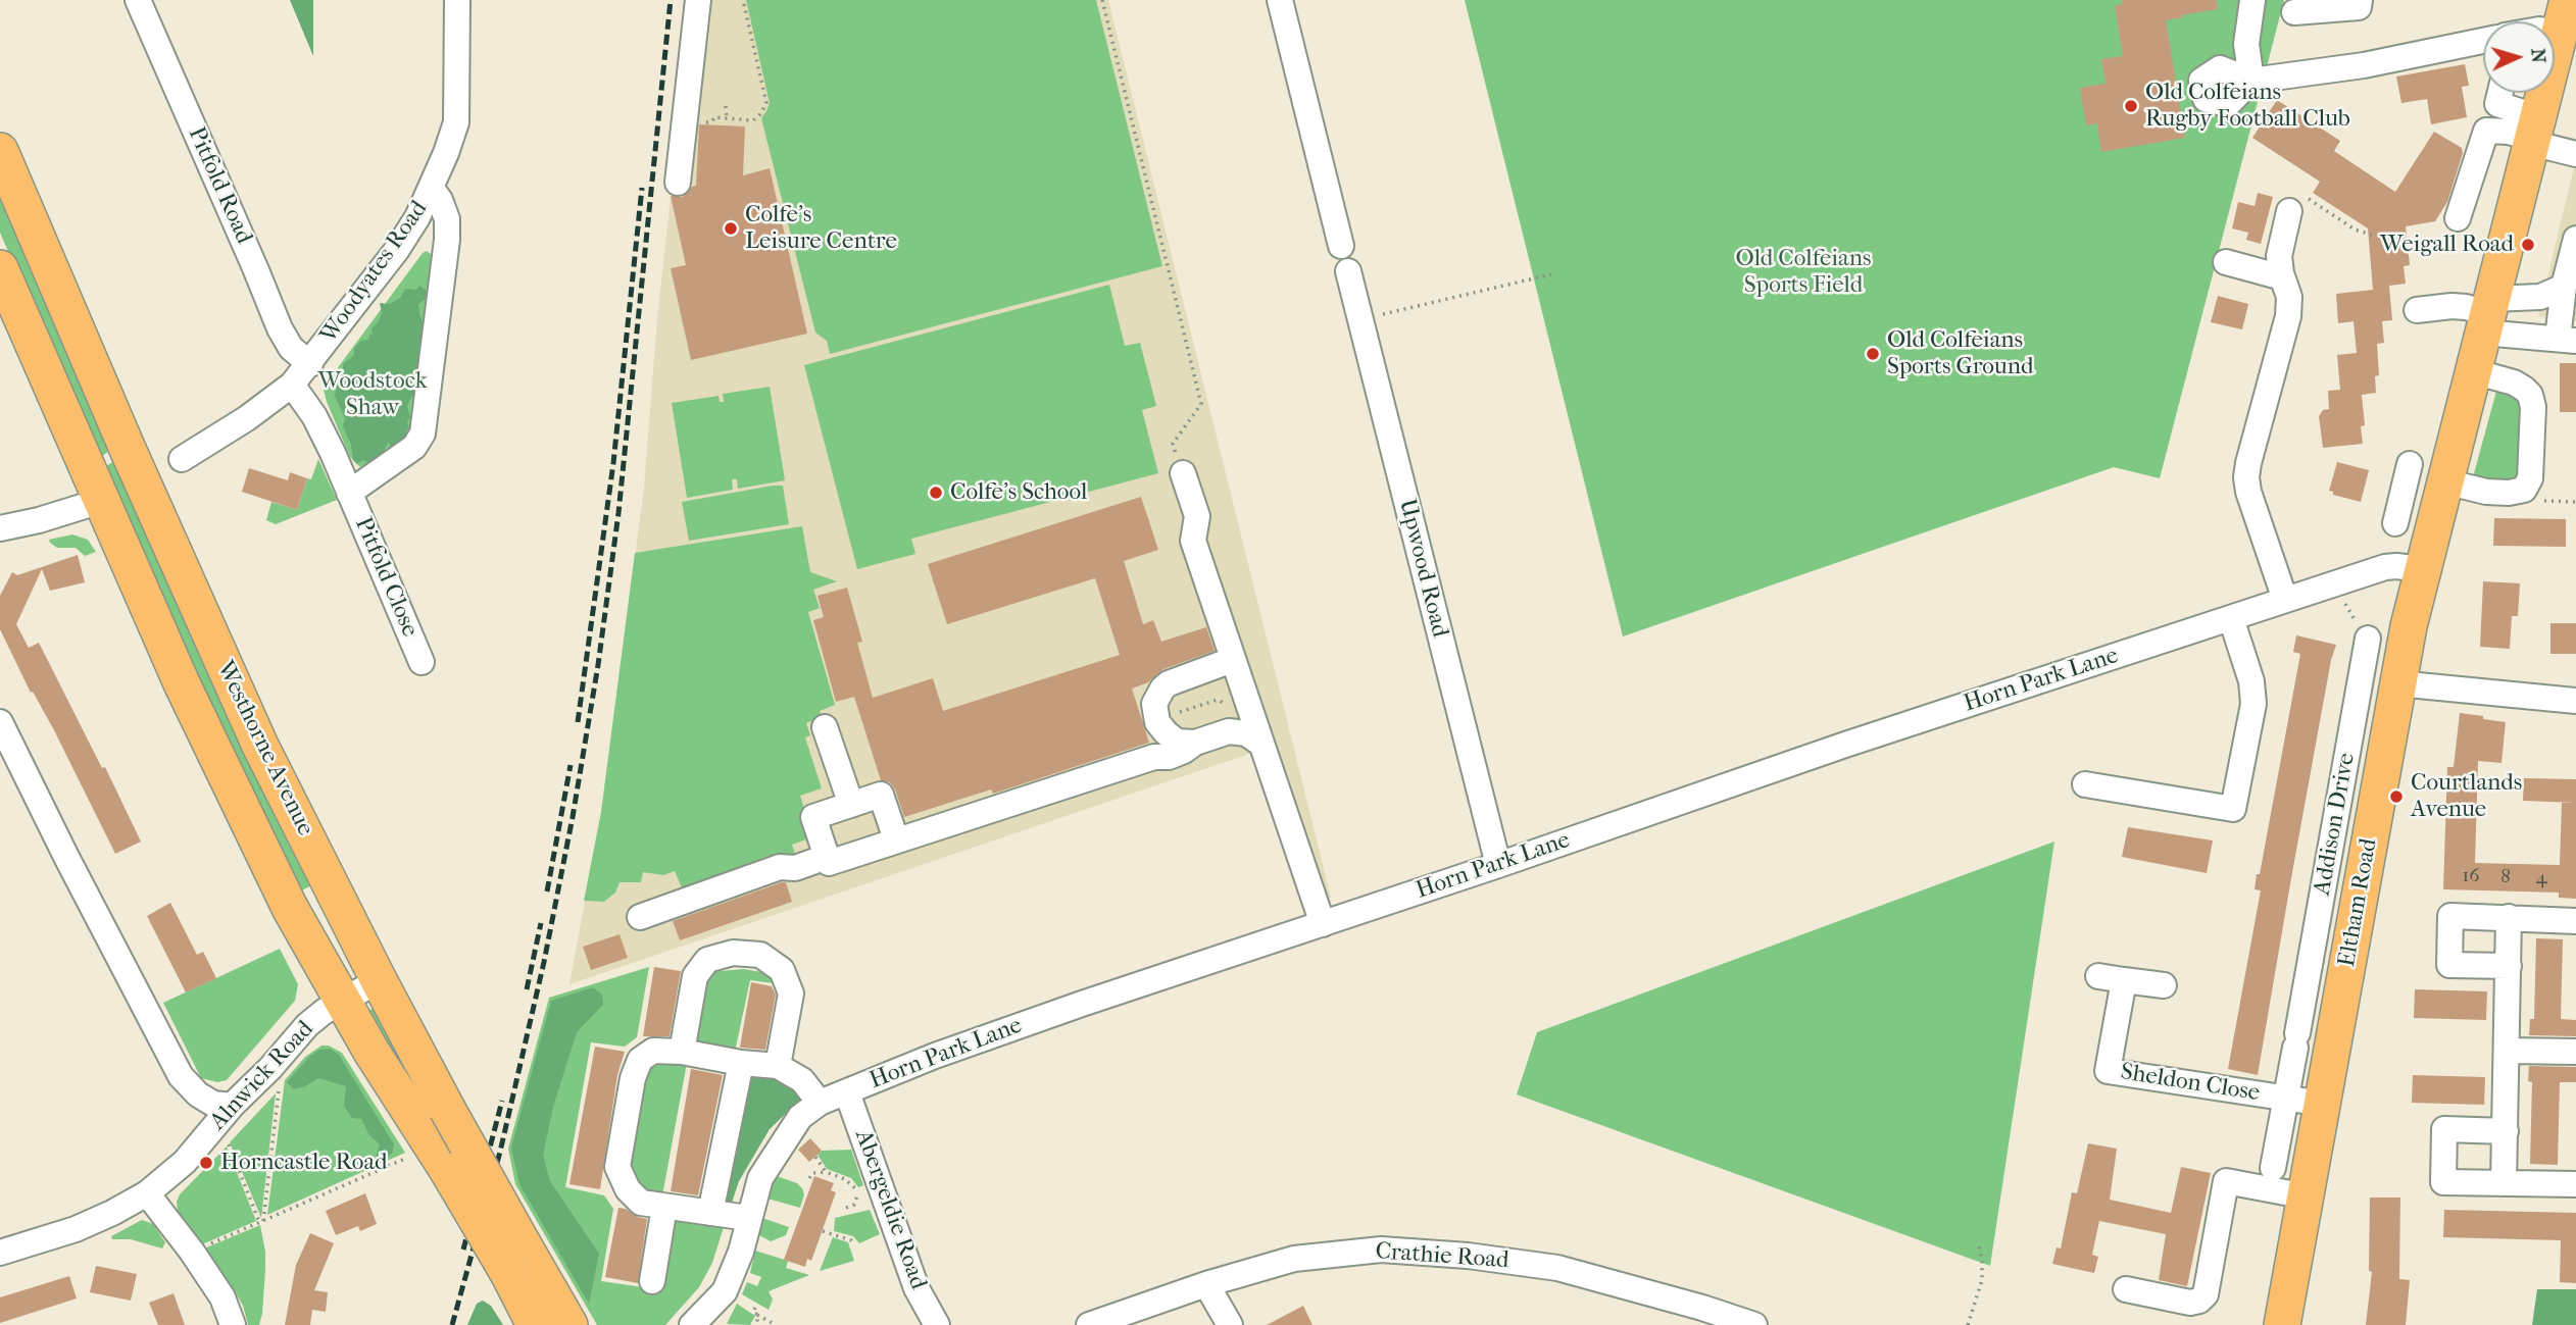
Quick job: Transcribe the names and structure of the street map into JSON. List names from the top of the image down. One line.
{"streets":{"highway":["Westhorne Avenue","Eltham Road"],"street":["Pitfold Road","Woodyates Road","Upwood Road","Pitfold Close","Horn Park Lane","Addison Drive","Alnwick Road","Sheldon Close","Abergeldie Road","Crathie Road"]},"crossings":[["Pitfold Road","Woodyates Road"],["Woodyates Road","Pitfold Close"],["Upwood Road","Horn Park Lane"],["Horn Park Lane","Eltham Road"],["Horn Park Lane","Abergeldie Road"],["Westhorne Avenue","Alnwick Road"],["Addison Drive","Sheldon Close"],["Eltham Road","Sheldon Close"]],"parks":["Old Colfeians Sports Field","Woodstock Shaw"],"places":["Old Colfeians Rugby Football Club","Colfe's Leisure Centre","Weigall Road","Old Colfeians Sports Ground","Colfe's School","Courtlands Avenue","Horncastle Road"],"house_numbers":["16","8","4"],"north":"right"}
